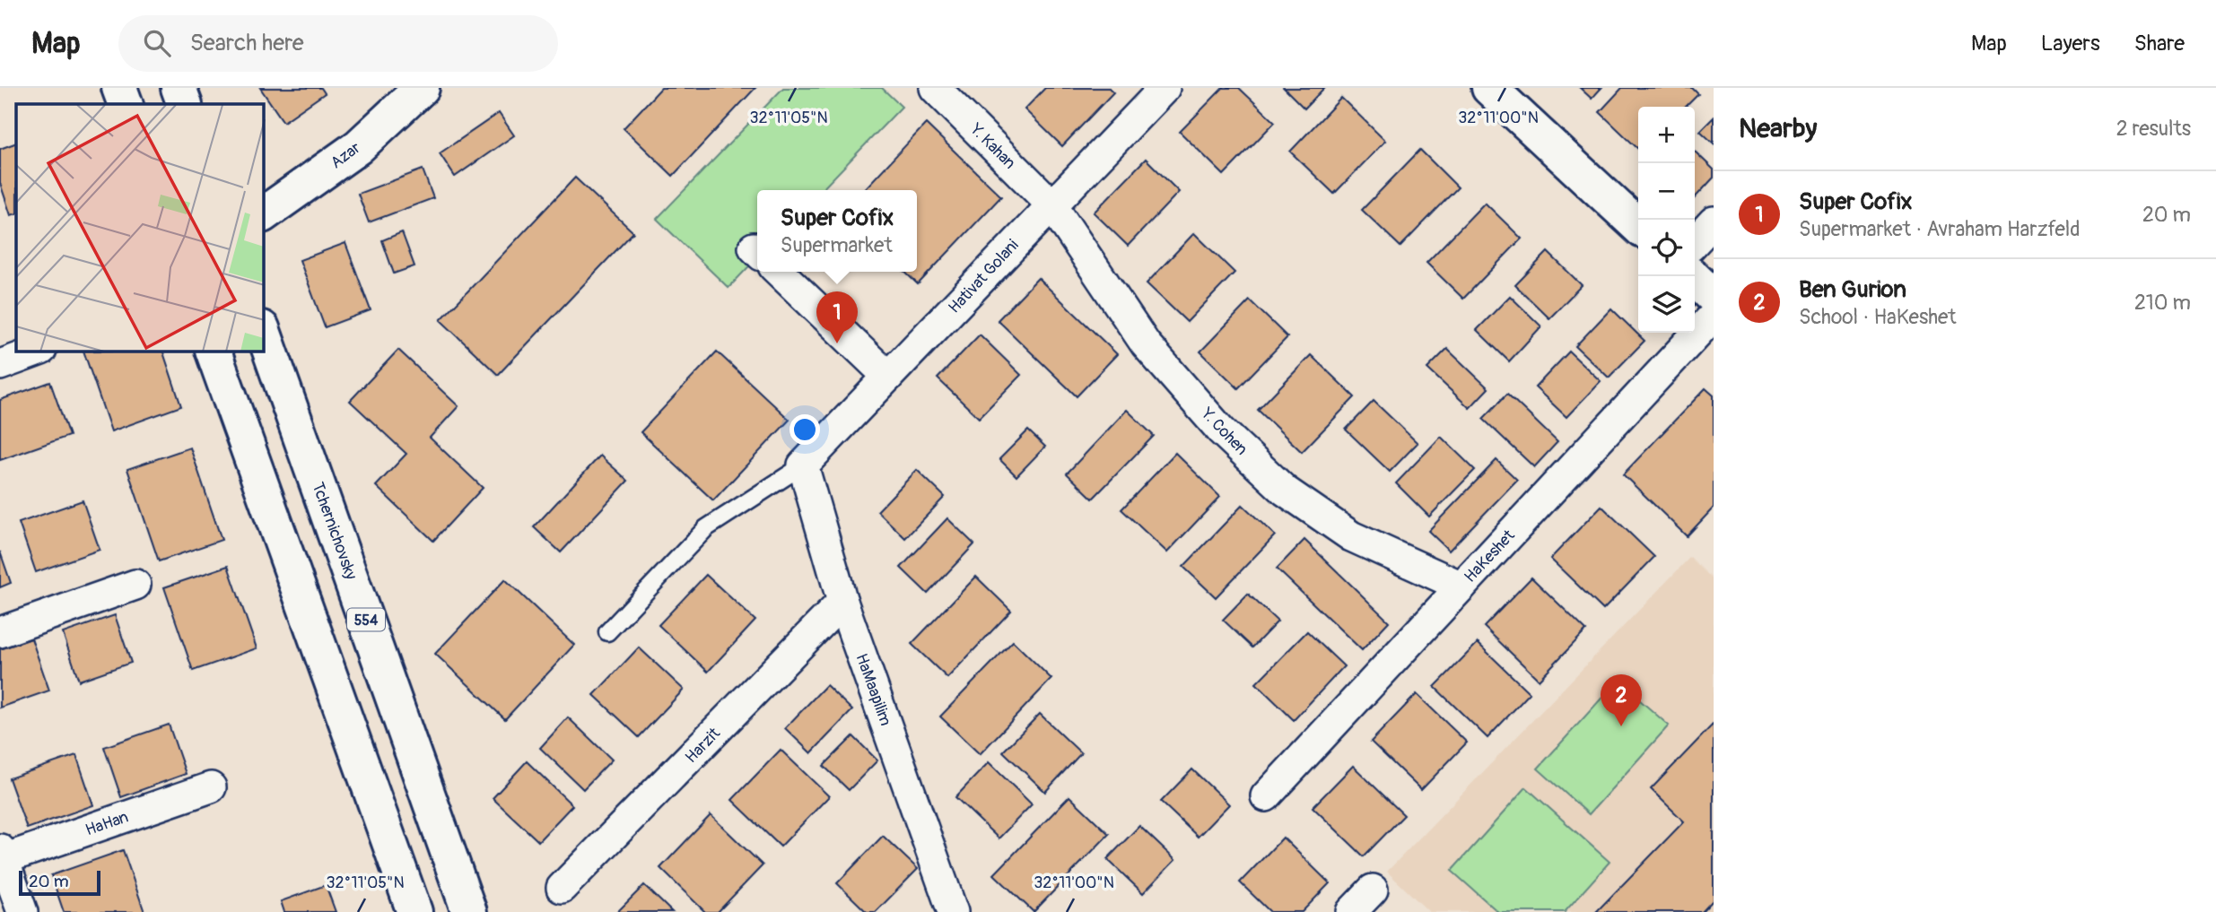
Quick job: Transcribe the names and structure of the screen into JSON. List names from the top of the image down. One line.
{"streets":{"main road":["Azar","Tchernichovsky","554"],"street":["Y. Kahan","Hativat Golani","Y. Cohen","HaKeshet","HaMaapilim","Harzit","HaHan"]},"crossings":[["Y. Kahan","Hativat Golani"],["Y. Kahan","Y. Cohen"],["Hativat Golani","Y. Cohen"],["Hativat Golani","HaMaapilim"],["Y. Cohen","HaKeshet"],["HaMaapilim","Harzit"]],"scale_bar":"20 m","page":{"header":"Map","search":"Search here","nav":["Map","Layers","Share"],"heading":["Nearby","2 results"],"map_buttons":["+","−"],"list":[{"mark":"1","name":"Super Cofix","note":"Supermarket · Avraham Harzfeld","value":"20 m"},{"mark":"2","name":"Ben Gurion","note":"School · HaKeshet","value":"210 m"}],"popup":["Super Cofix","Supermarket"],"pins":["1","2"],"scale":"20 m"},"coordinates":["32°11'05\"N","32°11'00\"N"]}
